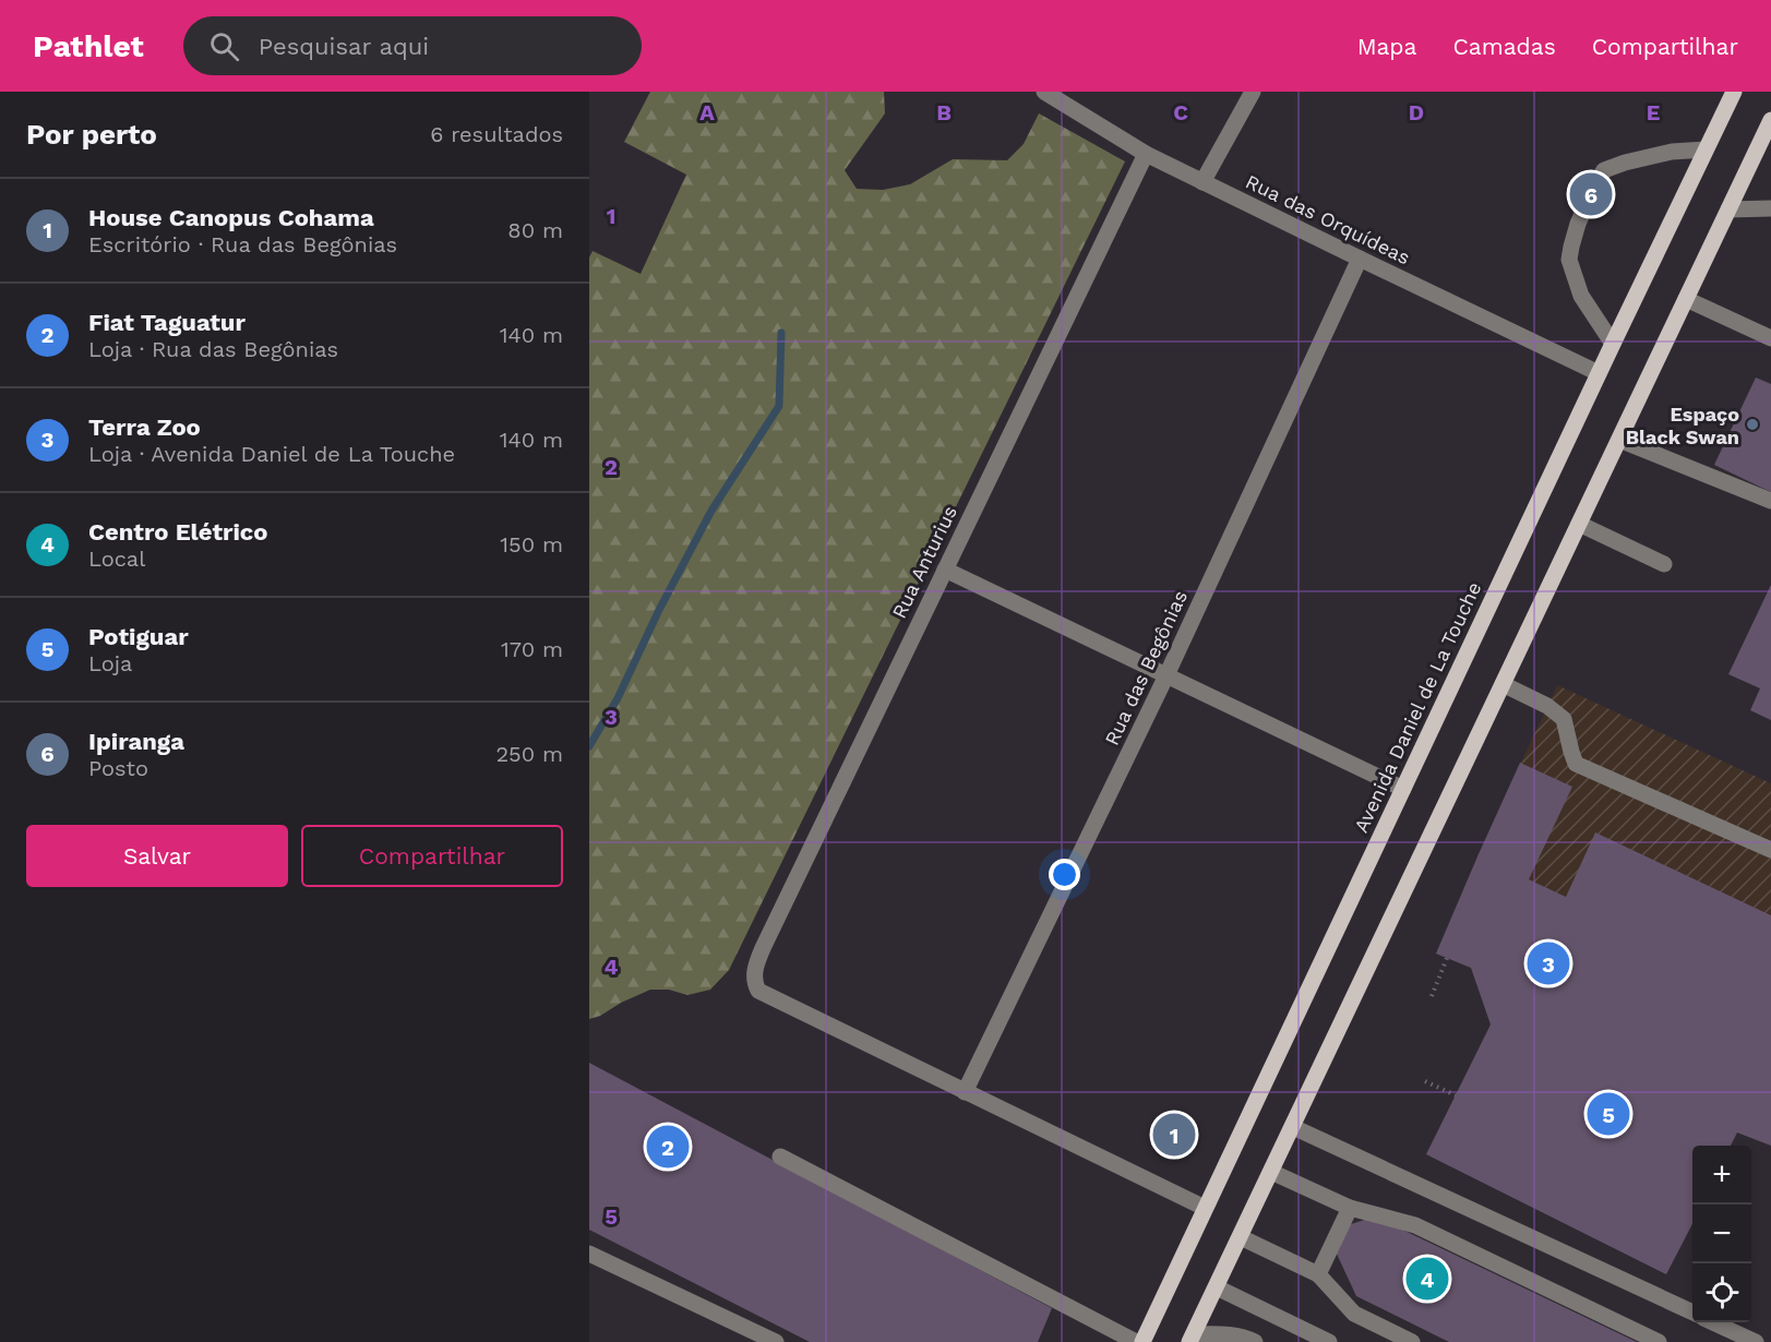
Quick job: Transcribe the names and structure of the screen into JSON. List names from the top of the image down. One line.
{"streets":{"main road":["Avenida Daniel de La Touche"],"street":["Rua das Orquídeas","Rua Anturius","Rua das Begônias"]},"crossings":[["Rua das Orquídeas","Rua Anturius"],["Rua das Orquídeas","Rua das Begônias"],["Rua das Orquídeas","Avenida Daniel de La Touche"],["Rua Anturius","Rua das Begônias"]],"places":["Espaço Black Swan"],"page":{"header":"Pathlet","search":"Pesquisar aqui","nav":["Mapa","Camadas","Compartilhar"],"heading":["Por perto","6 resultados"],"pins":["6","3","5","1","2","4"],"list":[{"mark":"1","name":"House Canopus Cohama","note":"Escritório · Rua das Begônias","value":"80 m"},{"mark":"2","name":"Fiat Taguatur","note":"Loja · Rua das Begônias","value":"140 m"},{"mark":"3","name":"Terra Zoo","note":"Loja · Avenida Daniel de La Touche","value":"140 m"},{"mark":"4","name":"Centro Elétrico","note":"Local","value":"150 m"},{"mark":"5","name":"Potiguar","note":"Loja","value":"170 m"},{"mark":"6","name":"Ipiranga","note":"Posto","value":"250 m"}],"buttons":["Salvar","Compartilhar"],"map_buttons":["+","−"]},"grid":{"columns":["A","B","C","D","E"],"rows":["1","2","3","4","5"]}}
